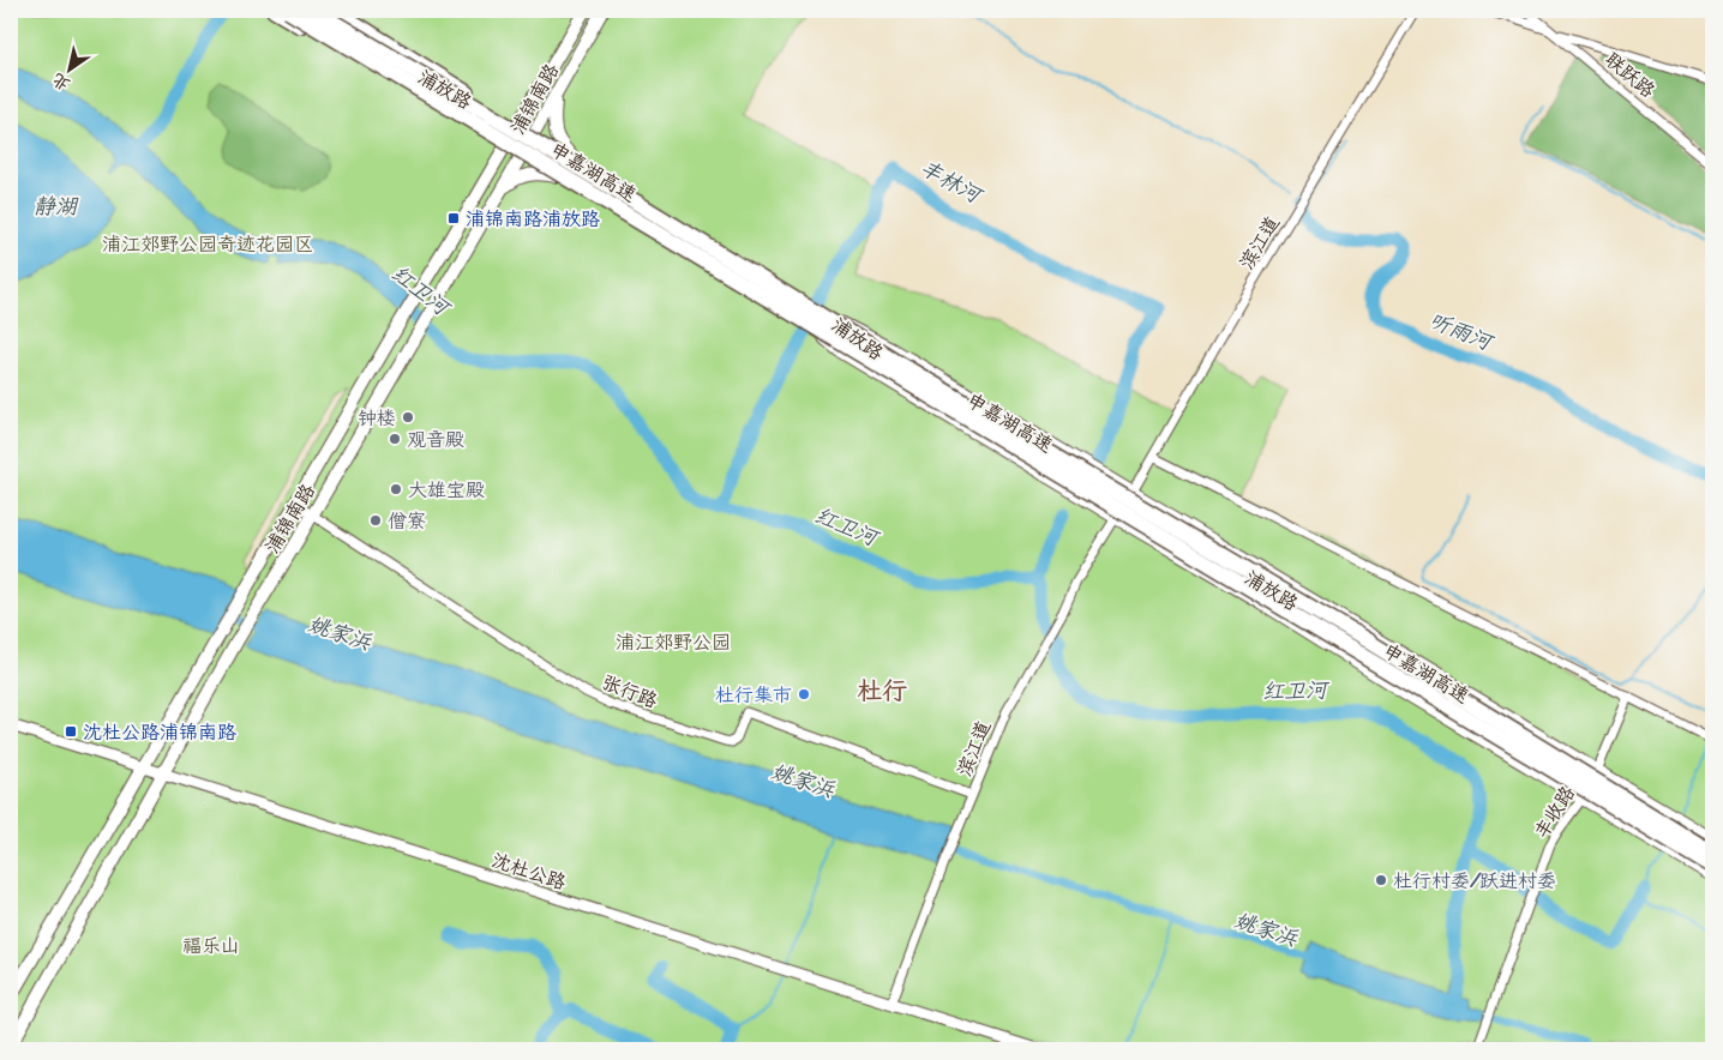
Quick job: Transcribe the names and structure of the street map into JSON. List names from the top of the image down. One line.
{"streets":{"highway":["申嘉湖高速"],"main road":["浦放路","浦锦南路"],"street":["联跃路","滨江道","张行路","丰收路","沈杜公路"]},"crossings":[["浦放路","浦锦南路"],["浦放路","滨江道"],["浦放路","丰收路"],["浦锦南路","张行路"],["浦锦南路","沈杜公路"],["滨江道","张行路"],["滨江道","沈杜公路"]],"districts":["杜行"],"water":["丰林河","静湖","红卫河","听雨河","姚家浜"],"parks":["浦江郊野公园奇迹花园区","浦江郊野公园","福乐山"],"places":{"transit":["浦锦南路浦放路","沈杜公路浦锦南路"],"other":["钟楼","观音殿","大雄宝殿","僧寮","杜行集市","杜行村委/跃进村委"]},"north":"bottom left"}
